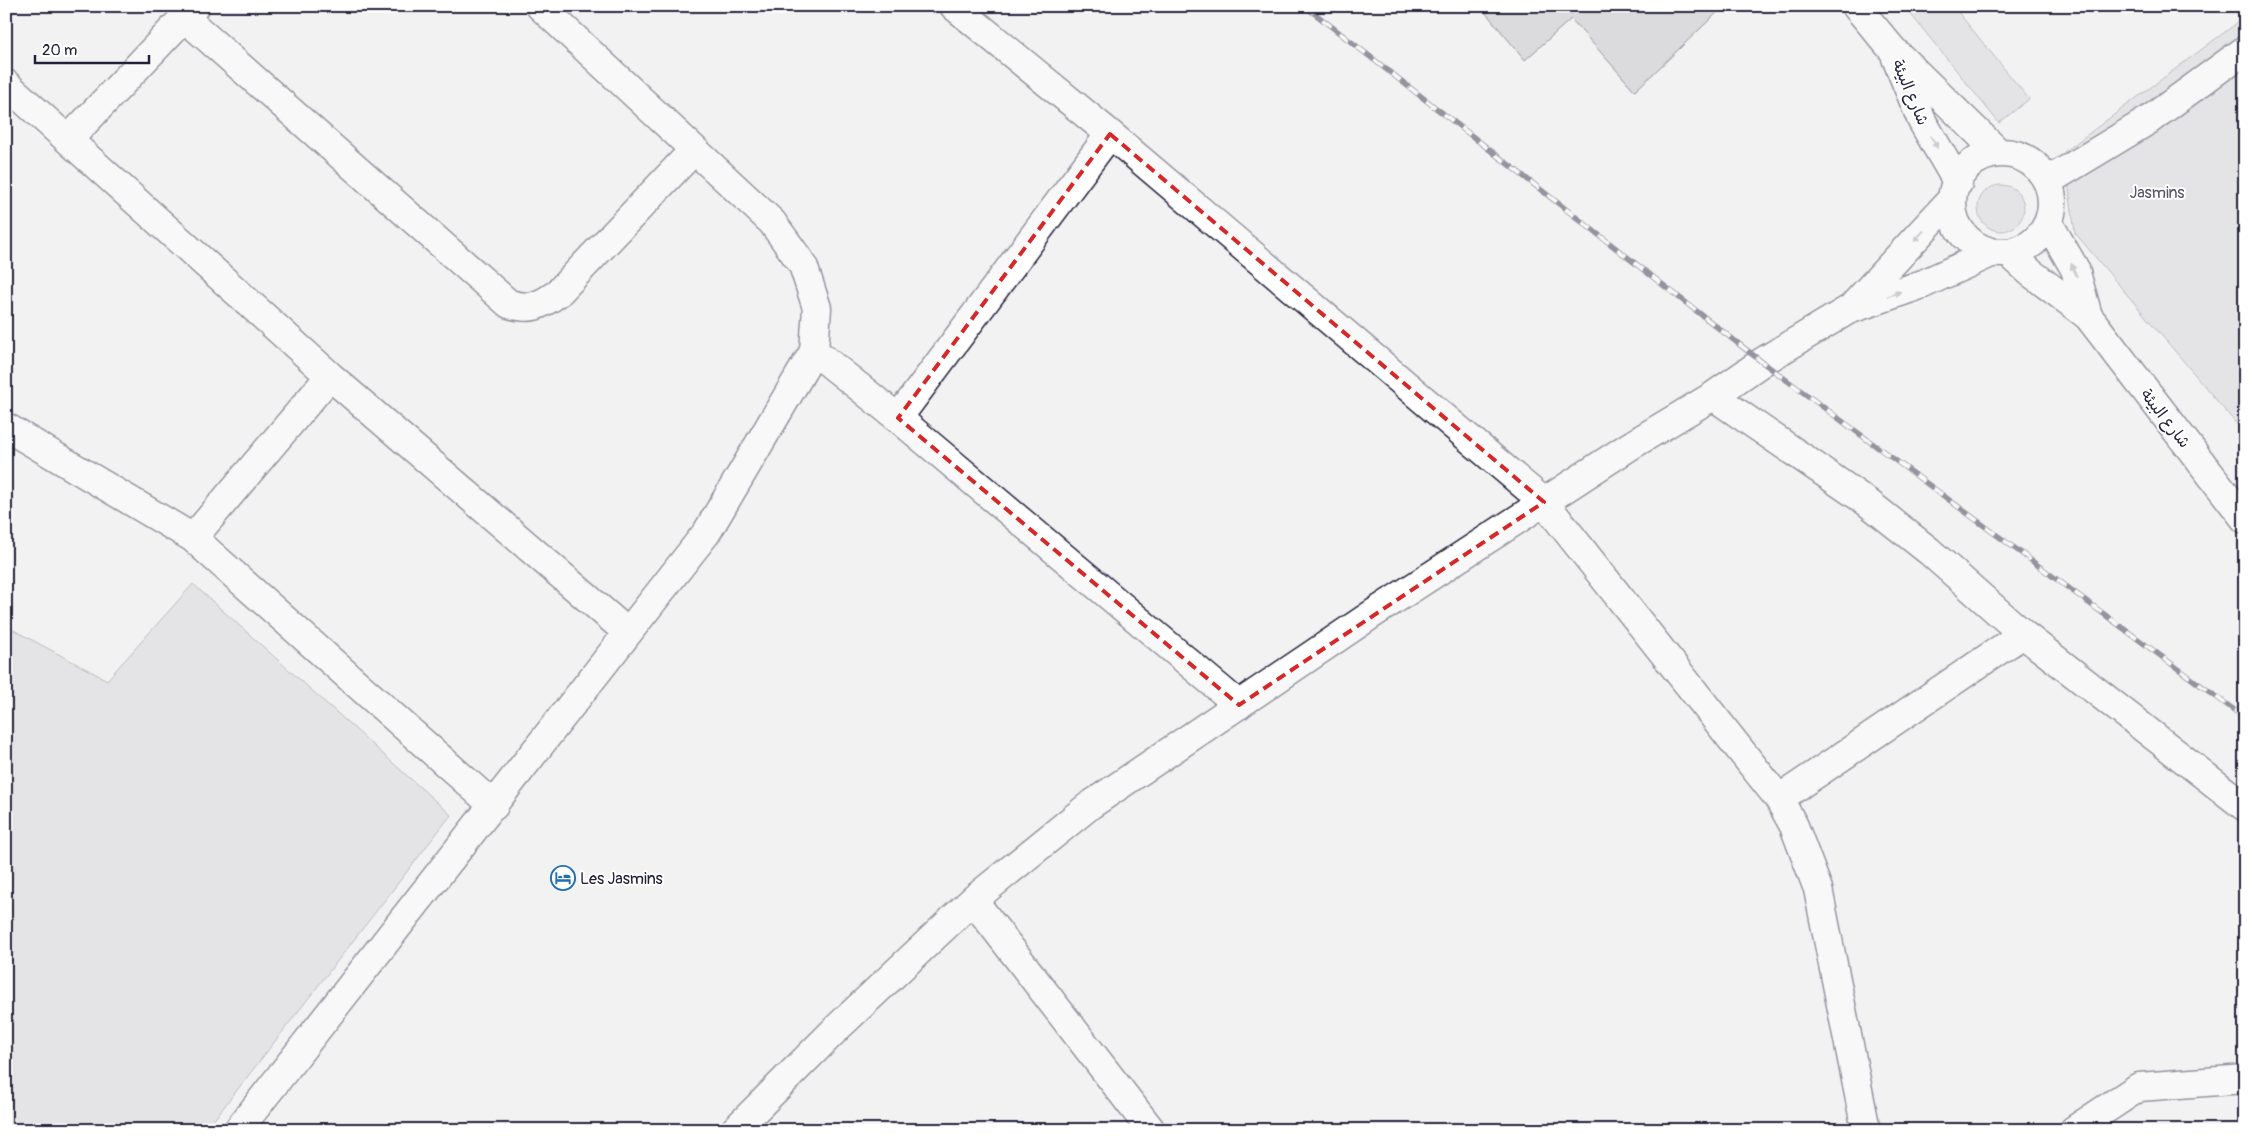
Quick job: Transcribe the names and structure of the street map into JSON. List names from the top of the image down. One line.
{"streets":{"street":["شارع البيئة"]},"parks":["Jasmins"],"places":{"hotel":["Les Jasmins"]},"scale_bar":"20 m"}
